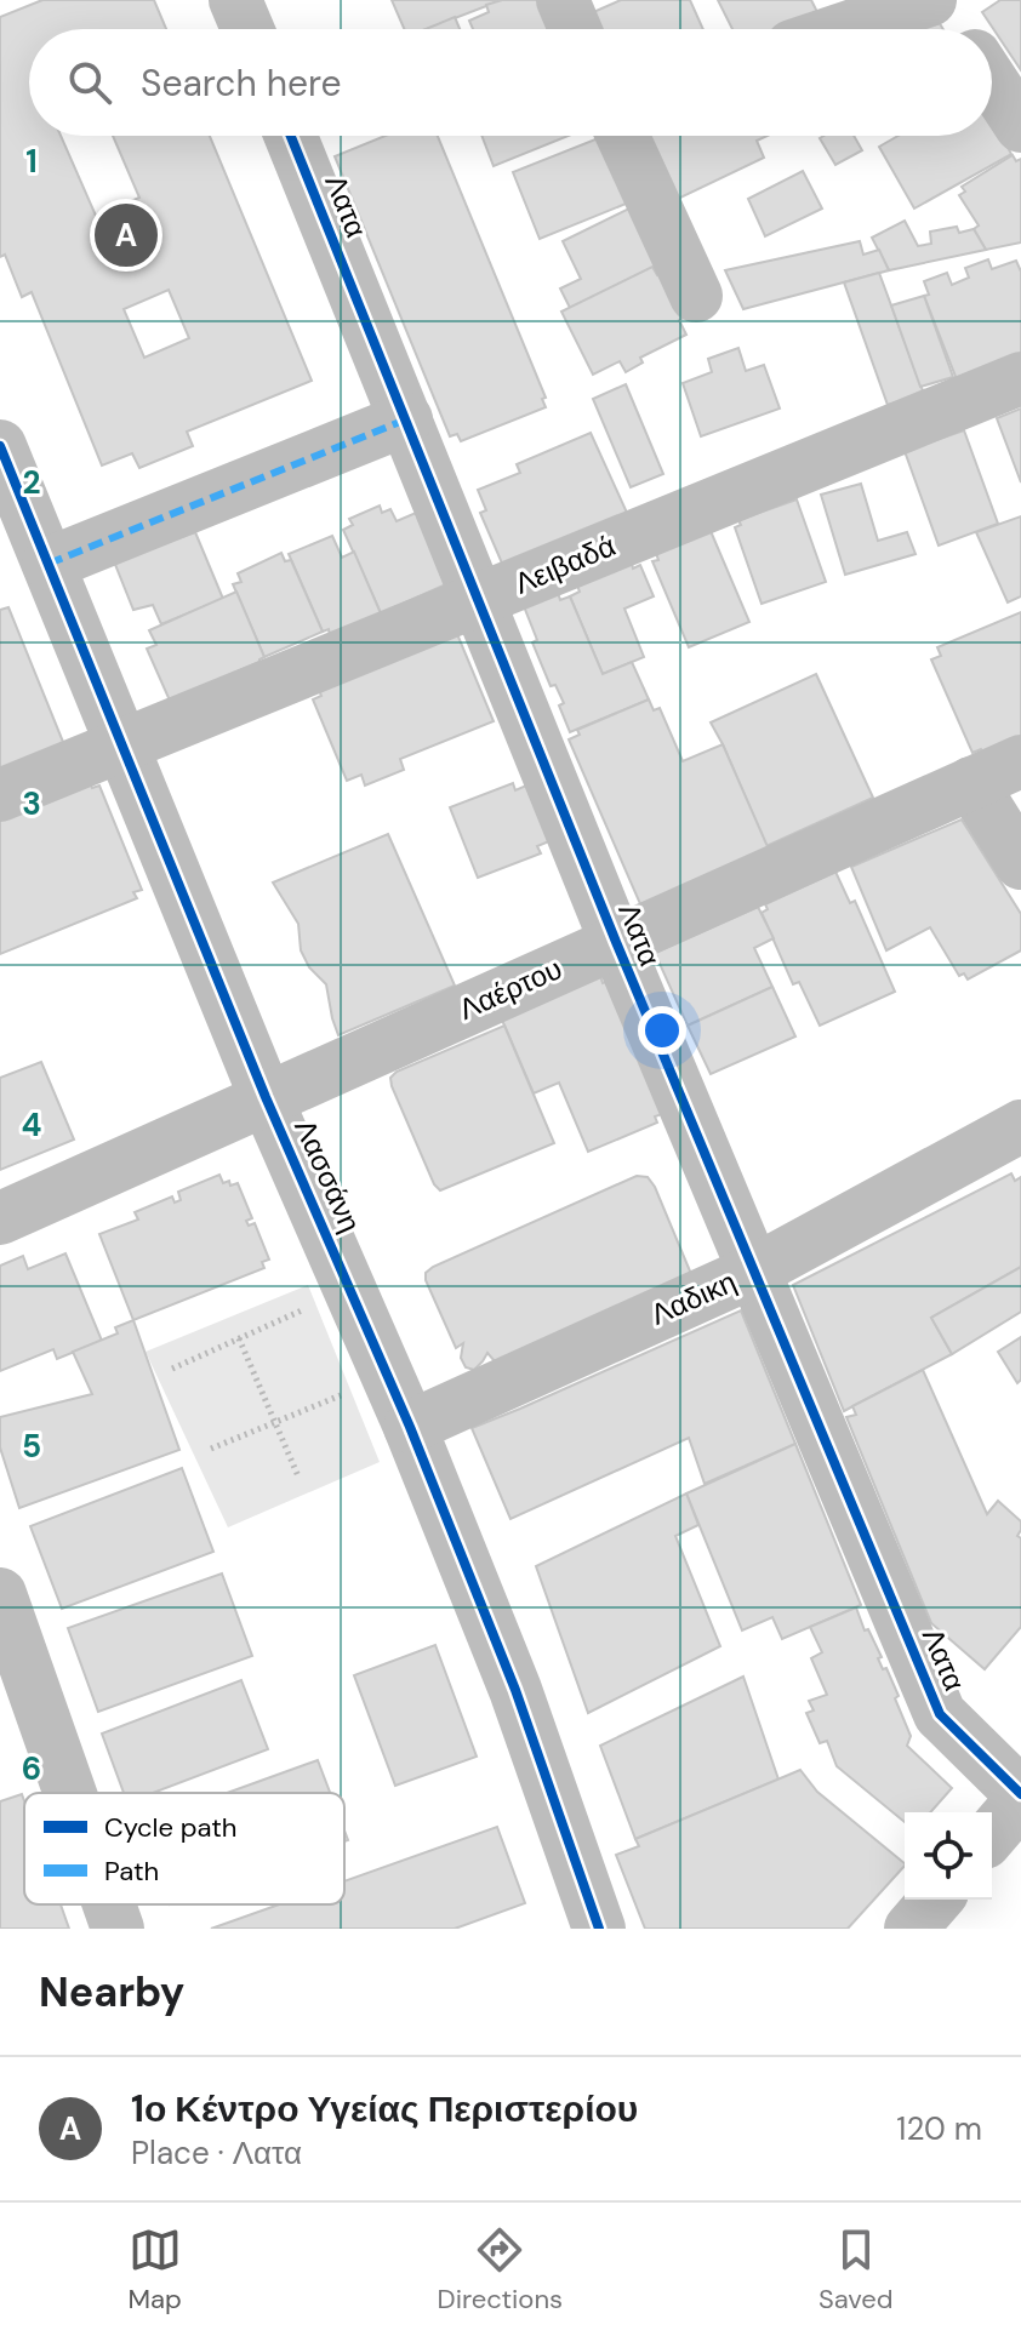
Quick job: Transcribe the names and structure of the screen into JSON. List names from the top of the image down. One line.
{"streets":{"street":["Λατα","Λειβαδά","Λαέρτου","Λασσάνη","Λαδικη"]},"crossings":[["Λατα","Λειβαδά"],["Λατα","Λαέρτου"],["Λατα","Λαδικη"],["Λειβαδά","Λασσάνη"],["Λαέρτου","Λασσάνη"],["Λασσάνη","Λαδικη"]],"legend":["Cycle path","Path"],"page":{"search":"Search here","pins":"A","heading":"Nearby","list":[{"mark":"A","name":"1ο Κέντρο Υγείας Περιστερίου","note":"Place · Λατα","value":"120 m"}],"nav":["Map","Directions","Saved"]},"grid":{"rows":["1","2","3","4","5","6"]}}
